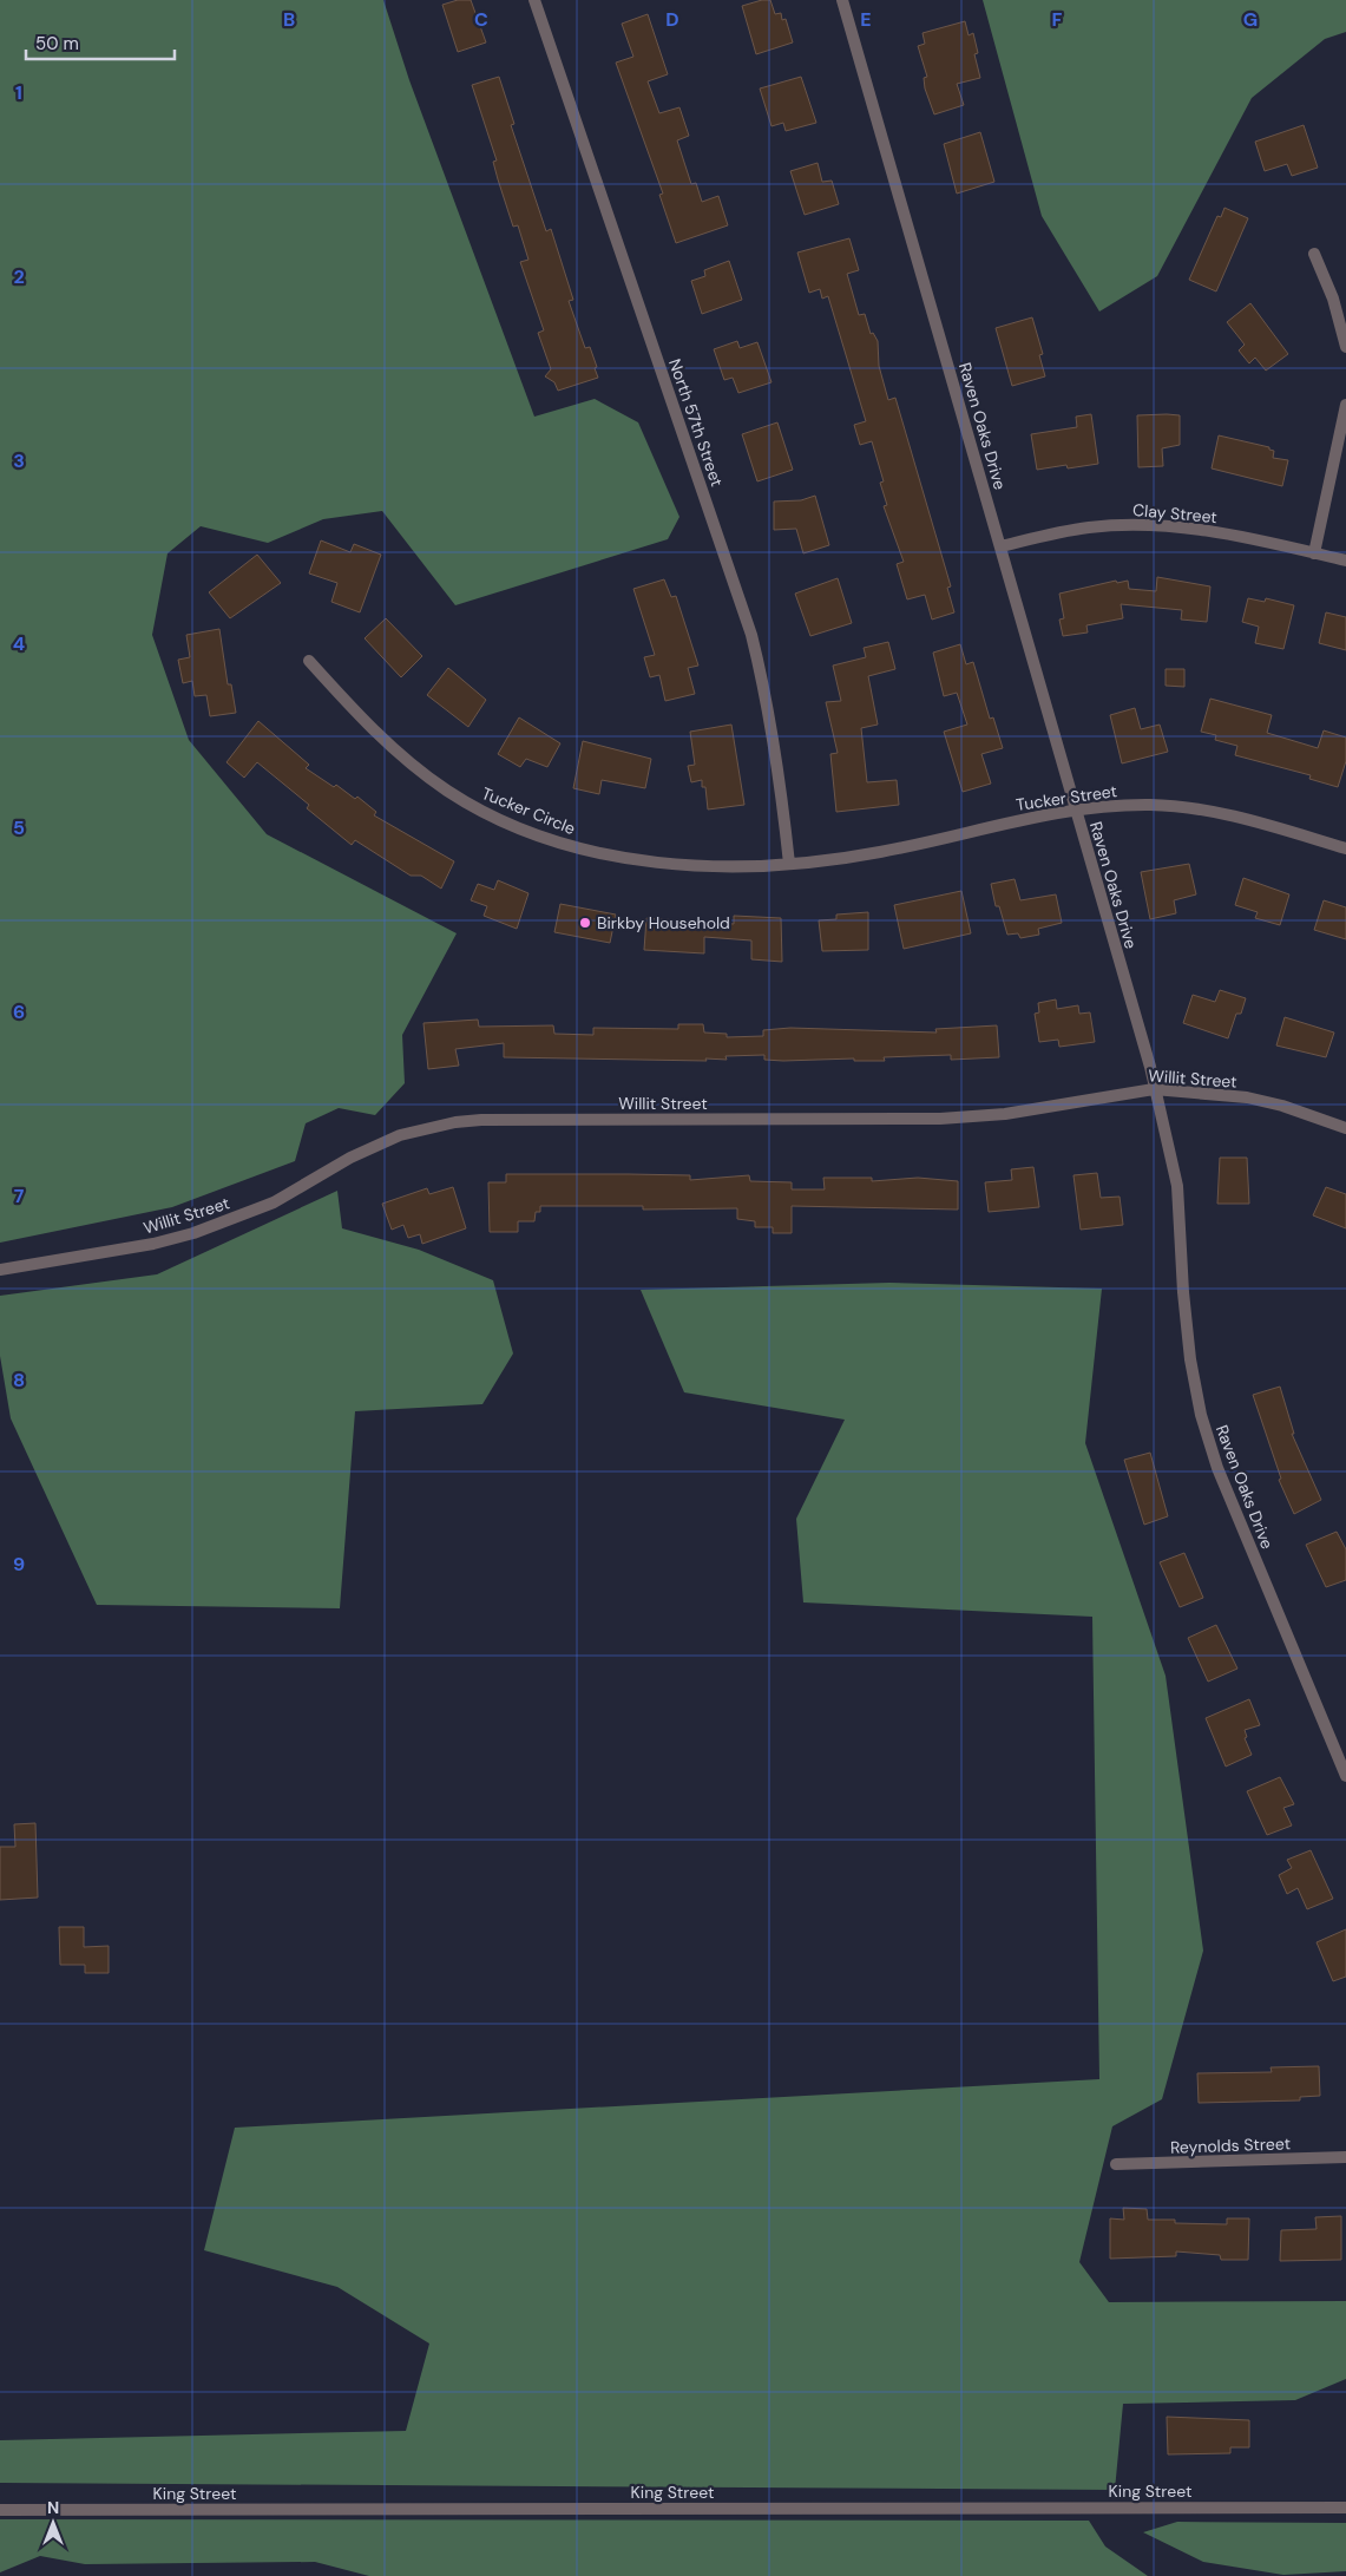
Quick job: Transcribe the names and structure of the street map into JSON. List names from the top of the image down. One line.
{"streets":{"street":["North 57th Street","Raven Oaks Drive","Clay Street","Tucker Street","Tucker Circle","Willit Street","Reynolds Street","King Street"]},"crossings":[["North 57th Street","Tucker Street"],["North 57th Street","Tucker Circle"],["Raven Oaks Drive","Clay Street"],["Raven Oaks Drive","Tucker Street"],["Raven Oaks Drive","Willit Street"],["Tucker Street","Tucker Circle"]],"places":["Birkby Household"],"scale_bar":"50 m","north":"top","grid":{"columns":["B","C","D","E","F","G"],"rows":["1","2","3","4","5","6","7","8","9"]}}
